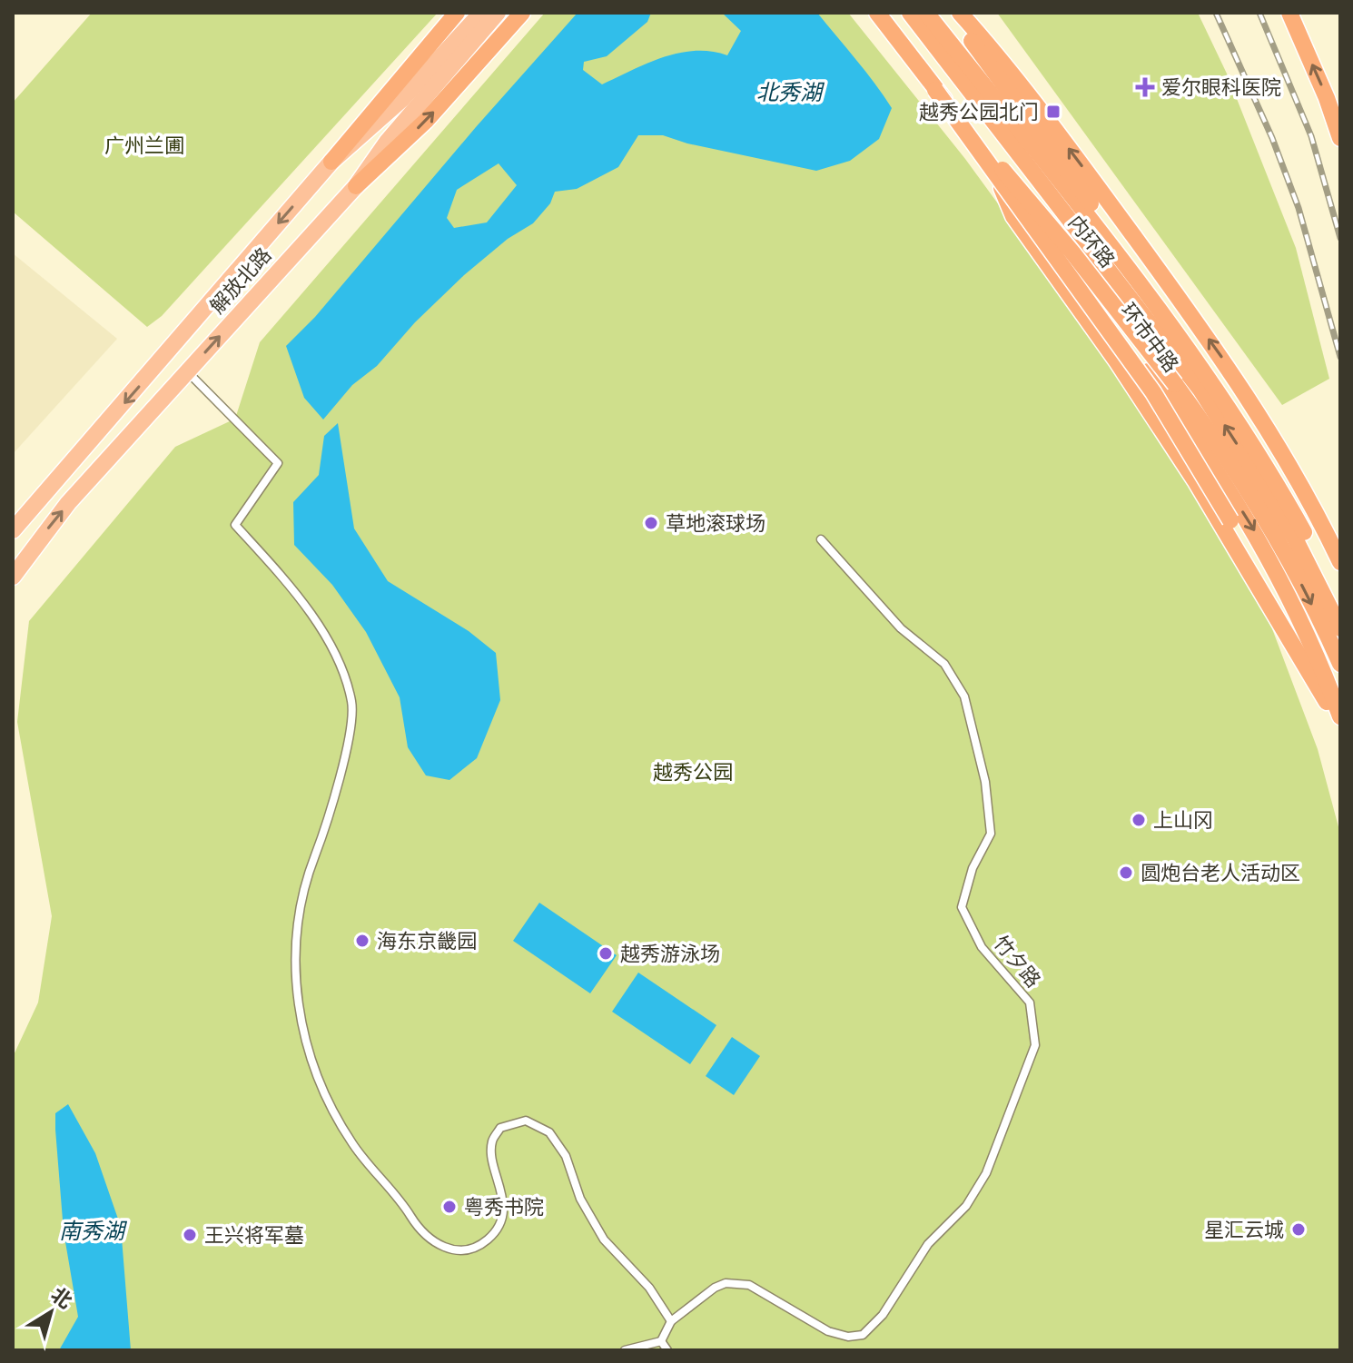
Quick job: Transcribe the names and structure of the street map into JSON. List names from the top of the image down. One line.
{"streets":{"highway":["内环路","环市中路"],"main road":["解放北路"],"street":["竹夕路"]},"crossings":[["内环路","环市中路"]],"water":["北秀湖","南秀湖"],"parks":["广州兰圃","越秀公园"],"places":{"health":["爱尔眼科医院"],"transit":["越秀公园北门"],"other":["草地滚球场","上山冈","圆炮台老人活动区","海东京畿园","越秀游泳场","粤秀书院","星汇云城","王兴将军墓"]},"north":"top right"}
